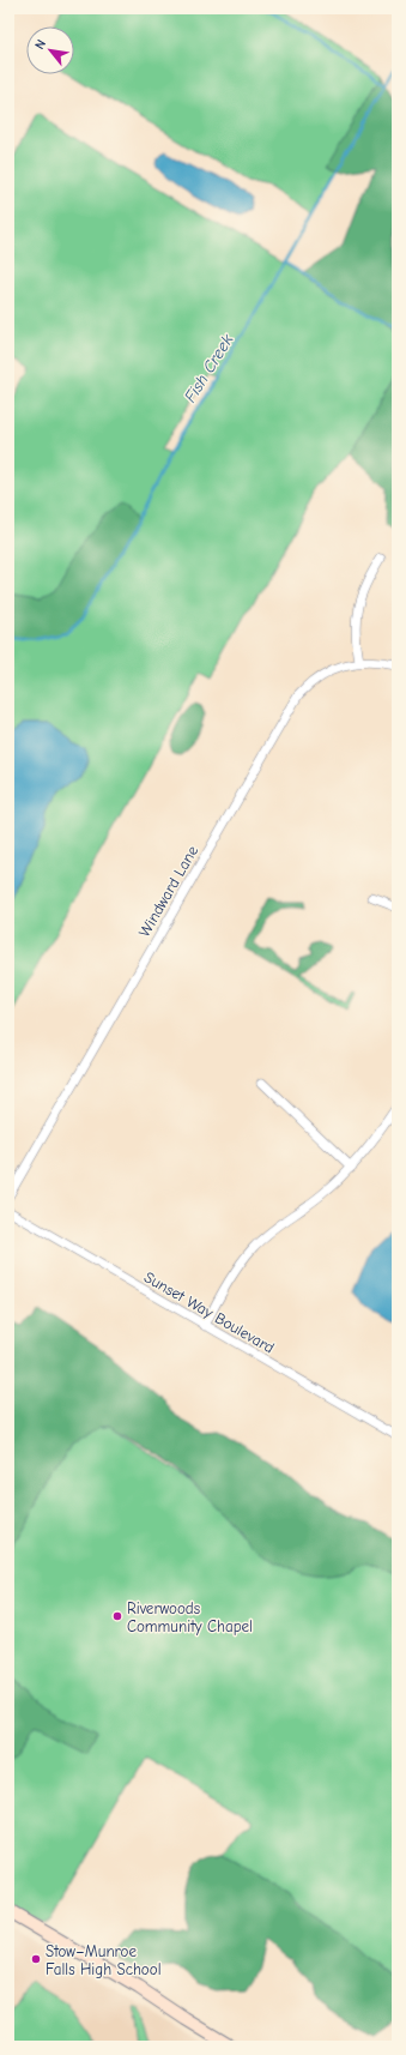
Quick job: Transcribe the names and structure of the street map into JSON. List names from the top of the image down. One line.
{"streets":{"street":["Windward Lane","Sunset Way Boulevard"]},"water":["Fish Creek"],"places":["Riverwoods Community Chapel","Stow–Munroe Falls High School"],"north":"top left"}
